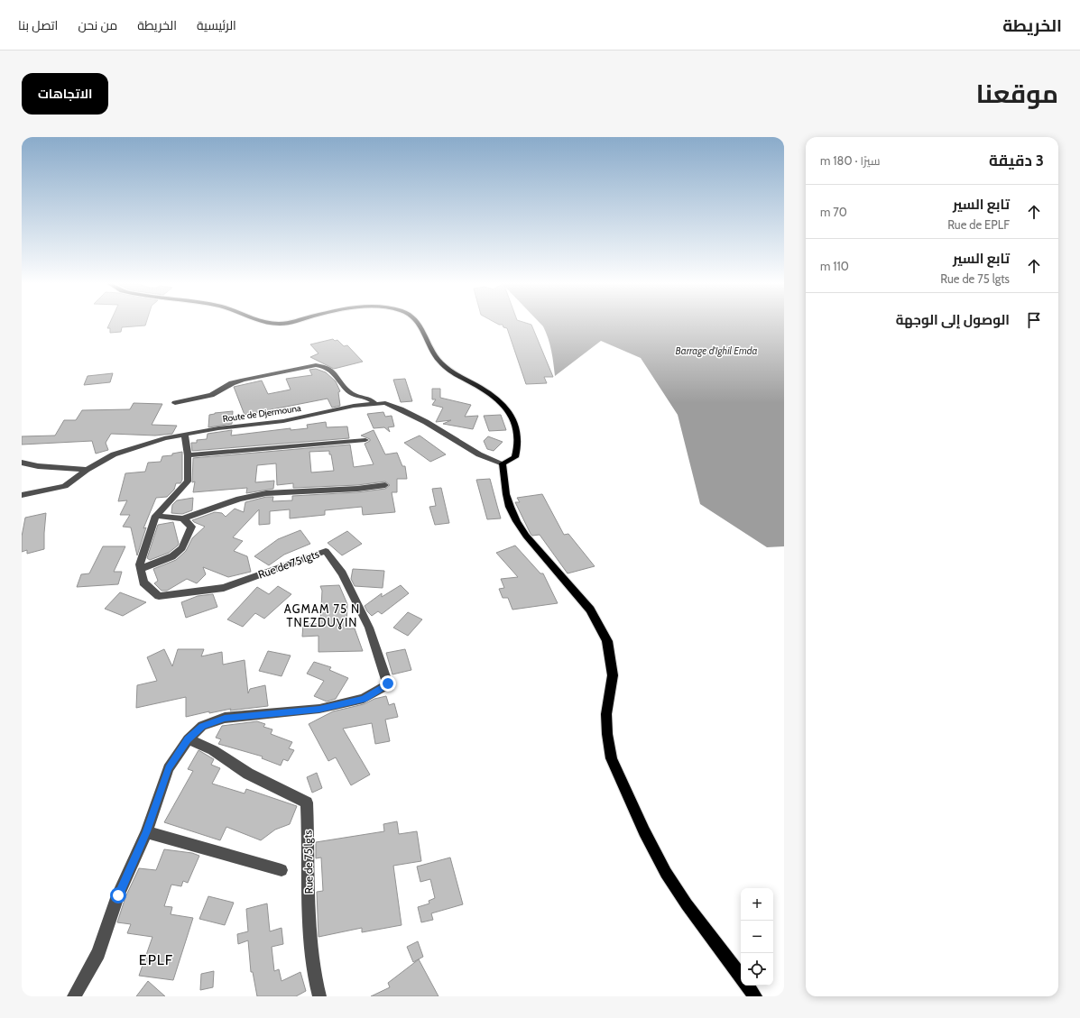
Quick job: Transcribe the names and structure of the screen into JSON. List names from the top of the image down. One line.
{"streets":{"street":["Route de Djermouna","Rue de 75 lgts"]},"districts":["AGMAM 75 N TNEZDUƔIN","EPLF"],"water":["Barrage d'Ighil Emda"],"page":{"header":"الخريطة","nav":["الرئيسية","الخريطة","من نحن","اتصل بنا"],"title":"موقعنا","buttons":"الاتجاهات","heading":["3 دقيقة","سيرًا · 180 m"],"list":[["تابع السير","Rue de EPLF","70 m"],["تابع السير","Rue de 75 lgts","110 m"],"الوصول إلى الوجهة"],"map_buttons":["+","−"]}}
